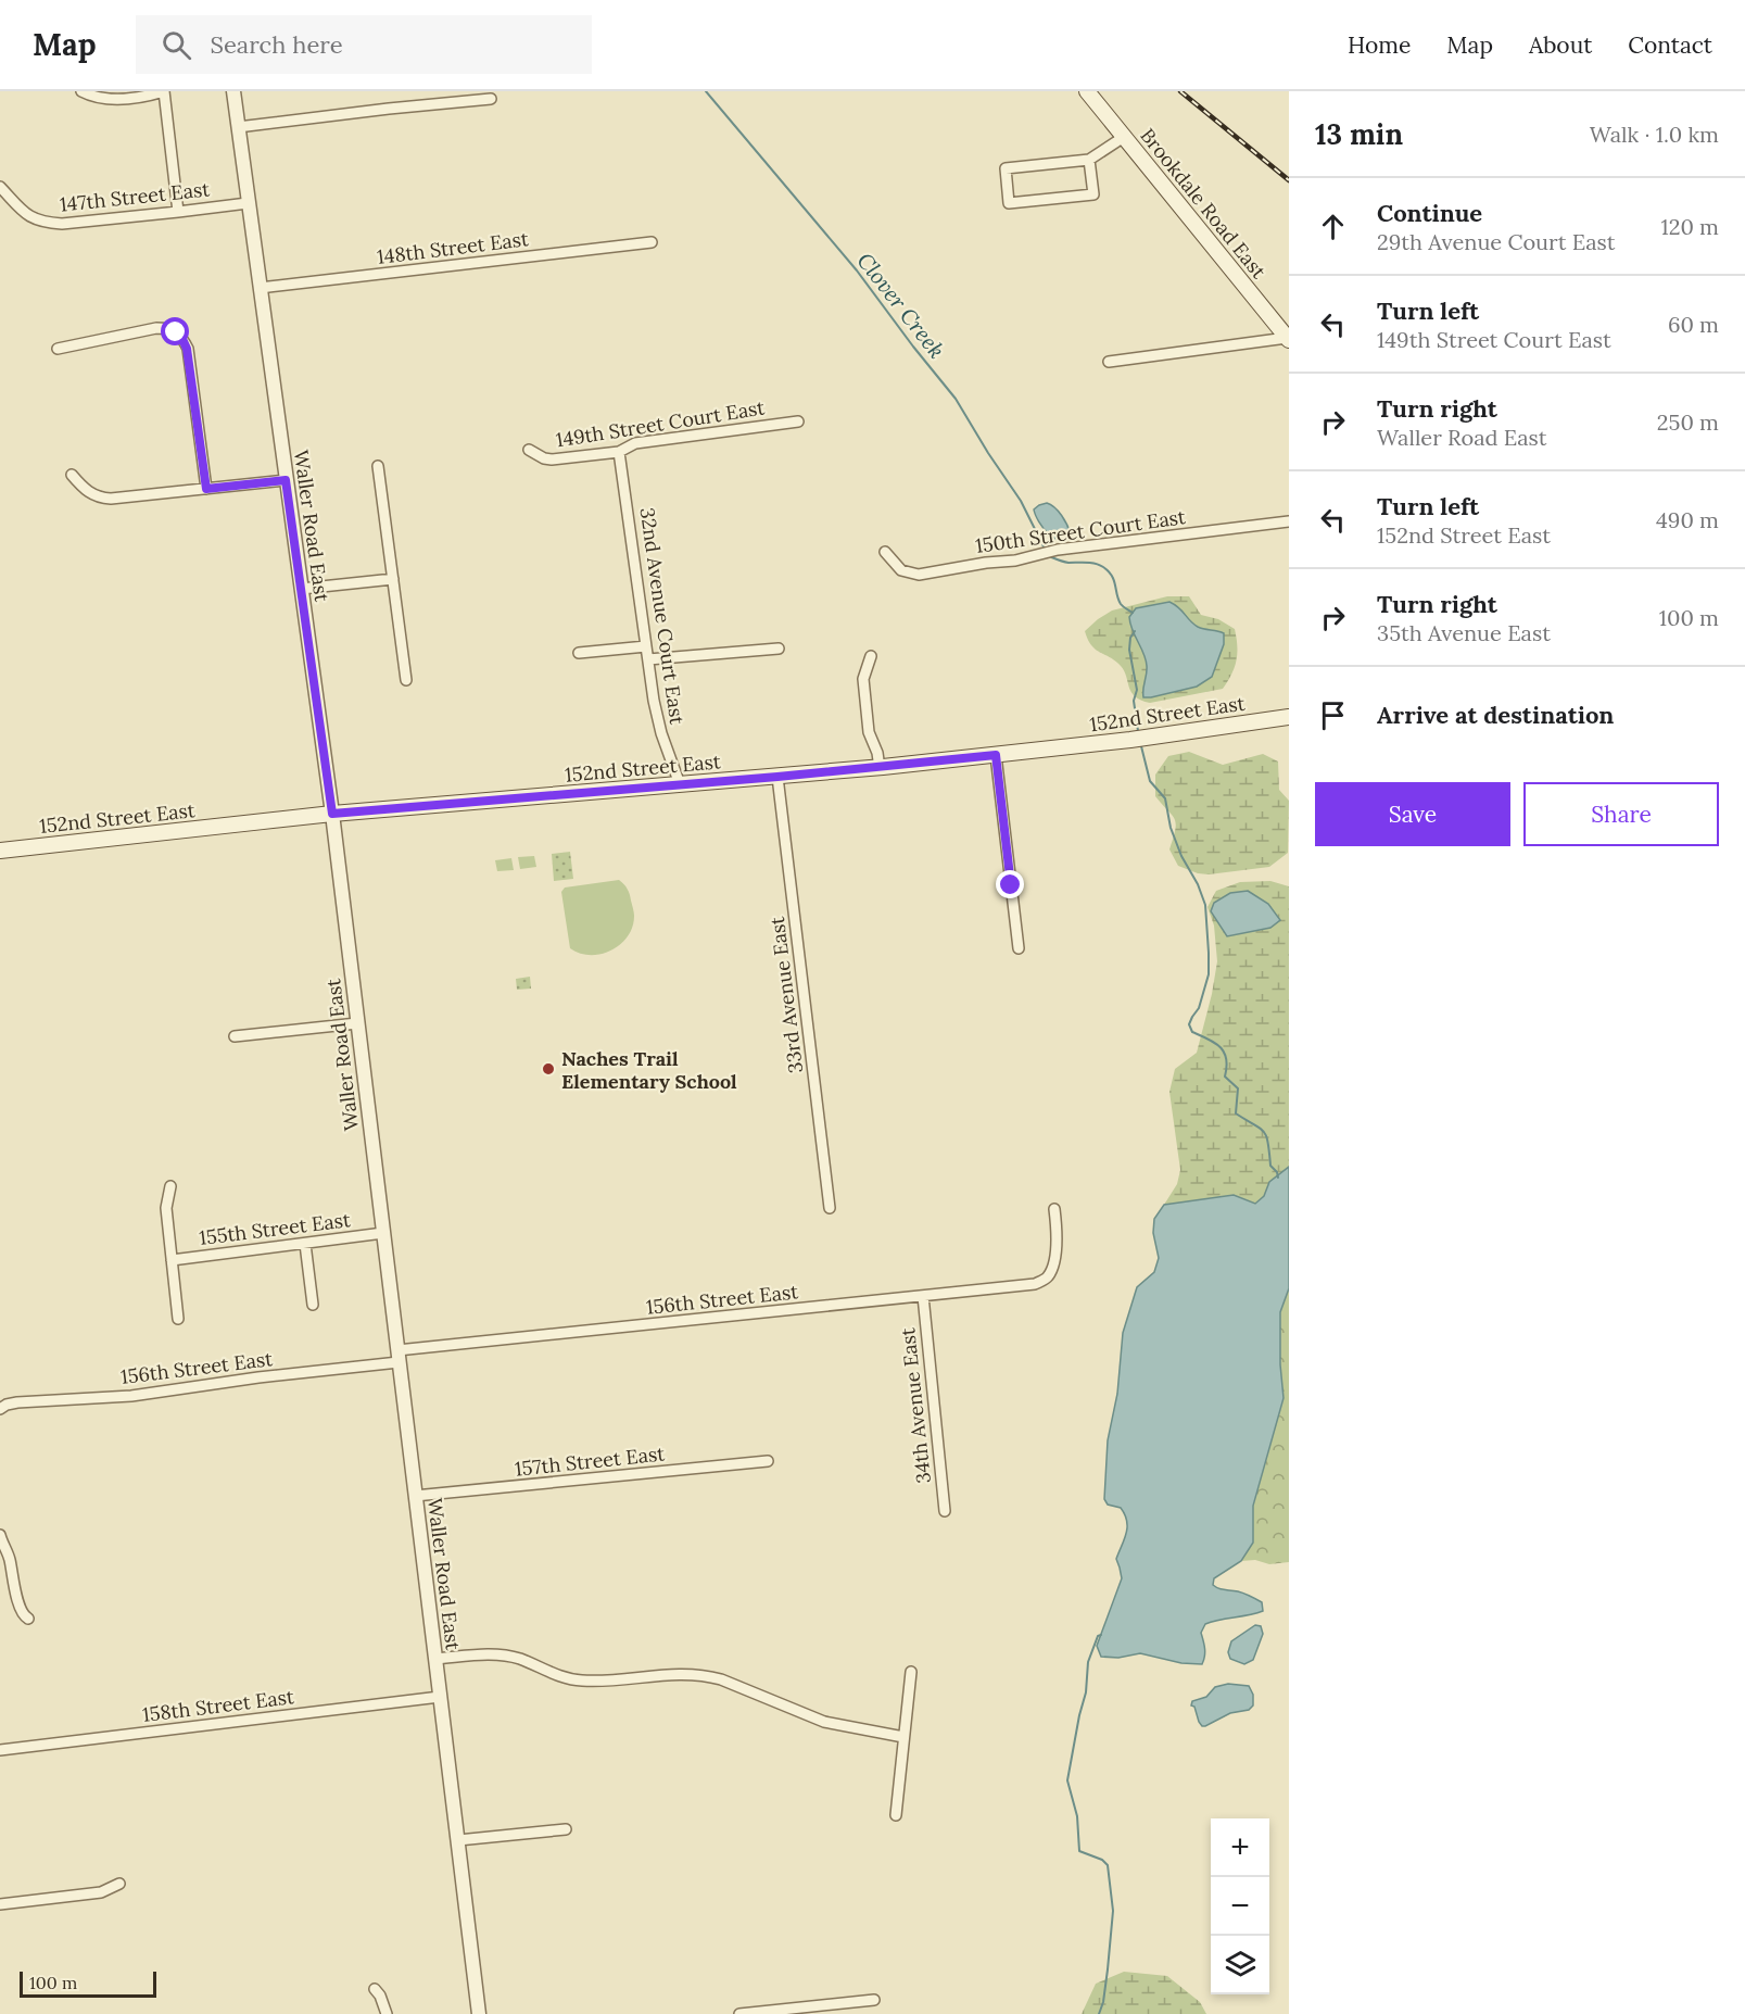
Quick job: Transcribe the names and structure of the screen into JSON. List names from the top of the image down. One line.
{"streets":{"main road":["Brookdale Road East","152nd Street East"],"street":["147th Street East","148th Street East","149th Street Court East","Waller Road East","150th Street Court East","32nd Avenue Court East","33rd Avenue East","155th Street East","156th Street East","34th Avenue East","157th Street East","158th Street East"]},"crossings":[["147th Street East","Waller Road East"],["148th Street East","Waller Road East"],["149th Street Court East","32nd Avenue Court East"],["Waller Road East","152nd Street East"],["Waller Road East","155th Street East"],["Waller Road East","156th Street East"],["Waller Road East","157th Street East"],["Waller Road East","158th Street East"],["32nd Avenue Court East","152nd Street East"],["152nd Street East","33rd Avenue East"],["156th Street East","34th Avenue East"]],"water":["Clover Creek"],"places":["Naches Trail Elementary School"],"scale_bar":"100 m","page":{"header":"Map","search":"Search here","nav":["Home","Map","About","Contact"],"heading":["13 min","Walk · 1.0 km"],"list":[["Continue","29th Avenue Court East","120 m"],["Turn left","149th Street Court East","60 m"],["Turn right","Waller Road East","250 m"],["Turn left","152nd Street East","490 m"],["Turn right","35th Avenue East","100 m"],"Arrive at destination"],"buttons":["Save","Share"],"map_buttons":["+","−"],"scale":"100 m"}}
